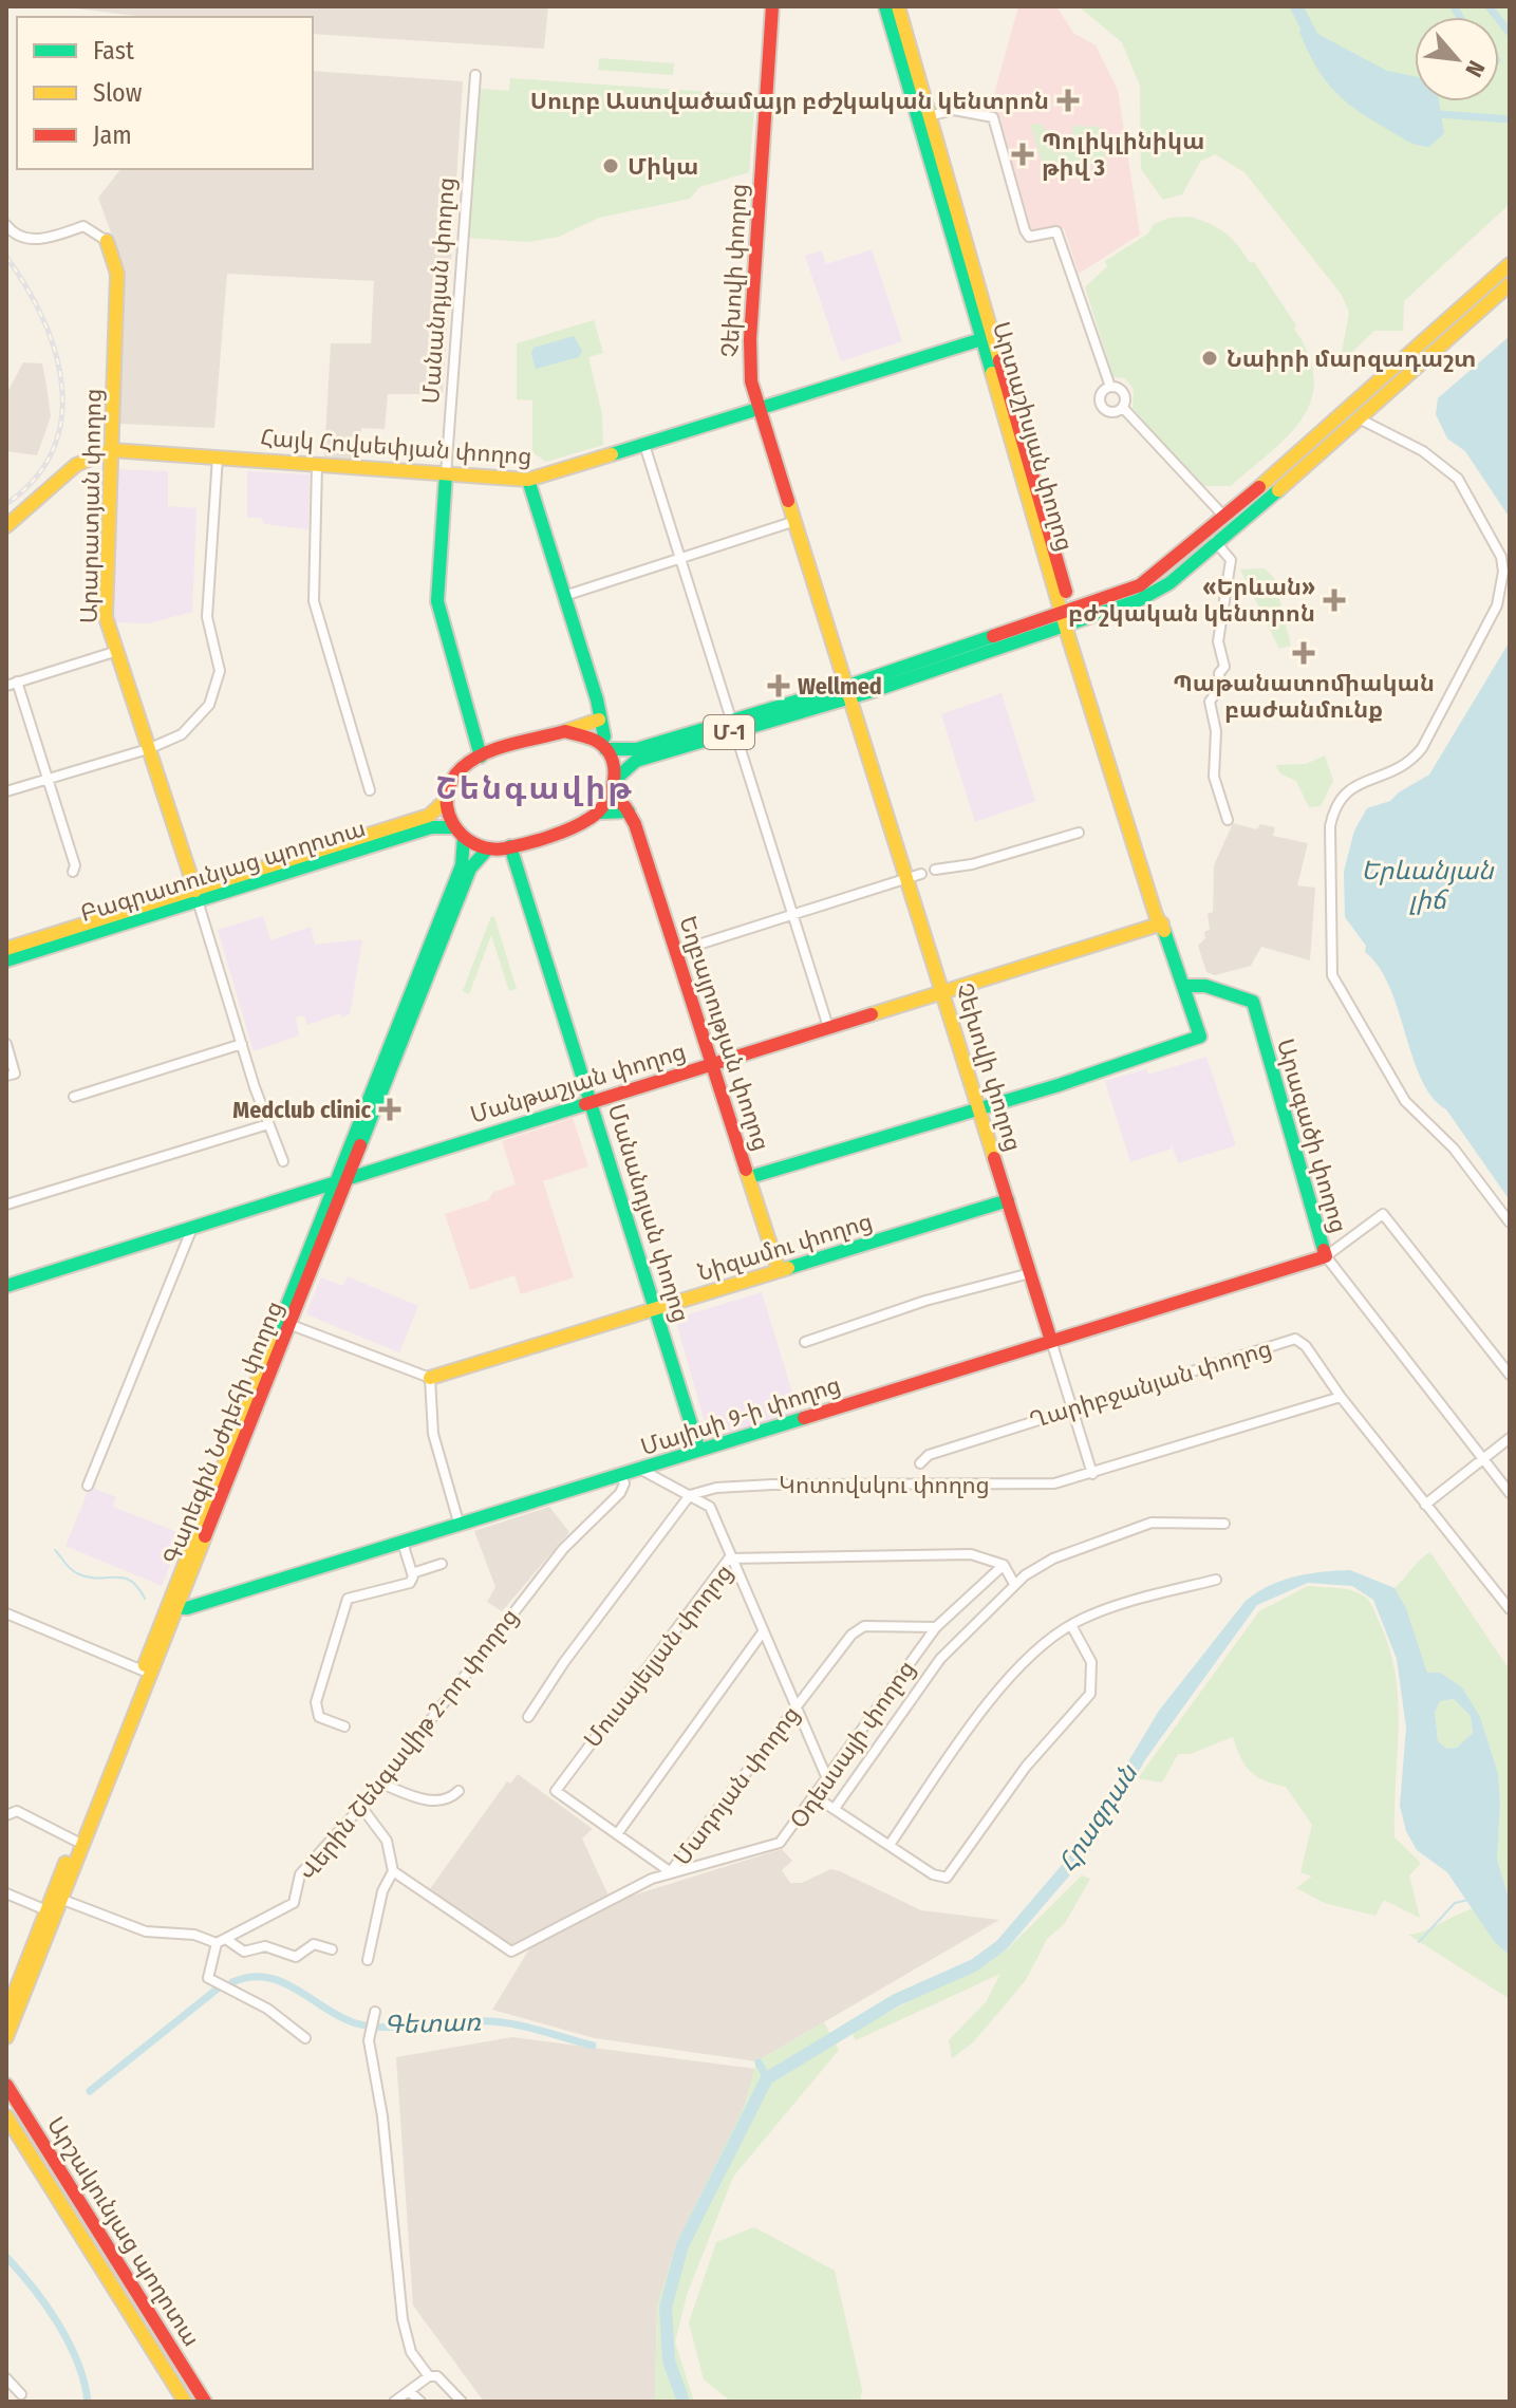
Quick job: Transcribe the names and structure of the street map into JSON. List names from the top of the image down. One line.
{"streets":{"street":["Չեխովի փողոց","Մանանդյան փողոց","Արտաշիսյան փողոց","Հայկ Հովսեփյան փողոց","Արարատյան փողոց","Մ-1","Բագրատունյաց պողոտա","Եղբայրության փողոց","Մանթաշյան փողոց","Արագածի փողոց","Նիզամու փողոց","Ղարիբջանյան փողոց","Մայիսի 9-ի փողոց","Գարեգին Նժդեհի փողոց","Կոտովսկու փողոց","Մուսայելյան փողոց","Վերին Շենգավիթ 2-րդ փողոց","Օդեսսայի փողոց","Մադոյան փողոց","Արշակունյաց պողոտա"]},"crossings":[["Չեխովի փողոց","Արտաշիսյան փողոց"],["Չեխովի փողոց","Հայկ Հովսեփյան փողոց"],["Չեխովի փողոց","Մ-1"],["Չեխովի փողոց","Մանթաշյան փողոց"],["Չեխովի փողոց","Նիզամու փողոց"],["Չեխովի փողոց","Ղարիբջանյան փողոց"],["Չեխովի փողոց","Մայիսի 9-ի փողոց"],["Չեխովի փողոց","Կոտովսկու փողոց"],["Մանանդյան փողոց","Հայկ Հովսեփյան փողոց"],["Մանանդյան փողոց","Մ-1"],["Մանանդյան փողոց","Բագրատունյաց պողոտա"],["Մանանդյան փողոց","Եղբայրության փողոց"],["Մանանդյան փողոց","Մանթաշյան փողոց"],["Մանանդյան փողոց","Նիզամու փողոց"],["Մանանդյան փողոց","Մայիսի 9-ի փողոց"],["Մանանդյան փողոց","Գարեգին Նժդեհի փողոց"],["Արտաշիսյան փողոց","Հայկ Հովսեփյան փողոց"],["Արտաշիսյան փողոց","Մ-1"],["Արտաշիսյան փողոց","Մանթաշյան փողոց"],["Արտաշիսյան փողոց","Արագածի փողոց"],["Հայկ Հովսեփյան փողոց","Արարատյան փողոց"],["Արարատյան փողոց","Բագրատունյաց պողոտա"],["Մ-1","Բագրատունյաց պողոտա"],["Մ-1","Եղբայրության փողոց"],["Մ-1","Գարեգին Նժդեհի փողոց"],["Բագրատունյաց պողոտա","Եղբայրության փողոց"],["Բագրատունյաց պողոտա","Գարեգին Նժդեհի փողոց"],["Եղբայրության փողոց","Մանթաշյան փողոց"],["Եղբայրության փողոց","Նիզամու փողոց"],["Եղբայրության փողոց","Գարեգին Նժդեհի փողոց"],["Մանթաշյան փողոց","Գարեգին Նժդեհի փողոց"],["Արագածի փողոց","Մայիսի 9-ի փողոց"],["Ղարիբջանյան փողոց","Կոտովսկու փողոց"],["Մայիսի 9-ի փողոց","Գարեգին Նժդեհի փողոց"],["Մայիսի 9-ի փողոց","Վերին Շենգավիթ 2-րդ փողոց"],["Մուսայելյան փողոց","Օդեսսայի փողոց"],["Օդեսսայի փողոց","Մադոյան փողոց"]],"districts":["Շենգավիթ"],"water":["Երևանյան լիճ","Հրազդան","Գետառ"],"places":{"health":["Սուրբ Աստվածամայր բժշկական կենտրոն","Պոլիկլինիկա թիվ 3","«Երևան» բժշկական կենտրոն","Պաթանատոմիական բաժանմունք","Wellmed","Medclub clinic"],"other":["Միկա","Նաիրի մարզադաշտ"]},"legend":["Fast","Slow","Jam"],"north":"bottom right"}
